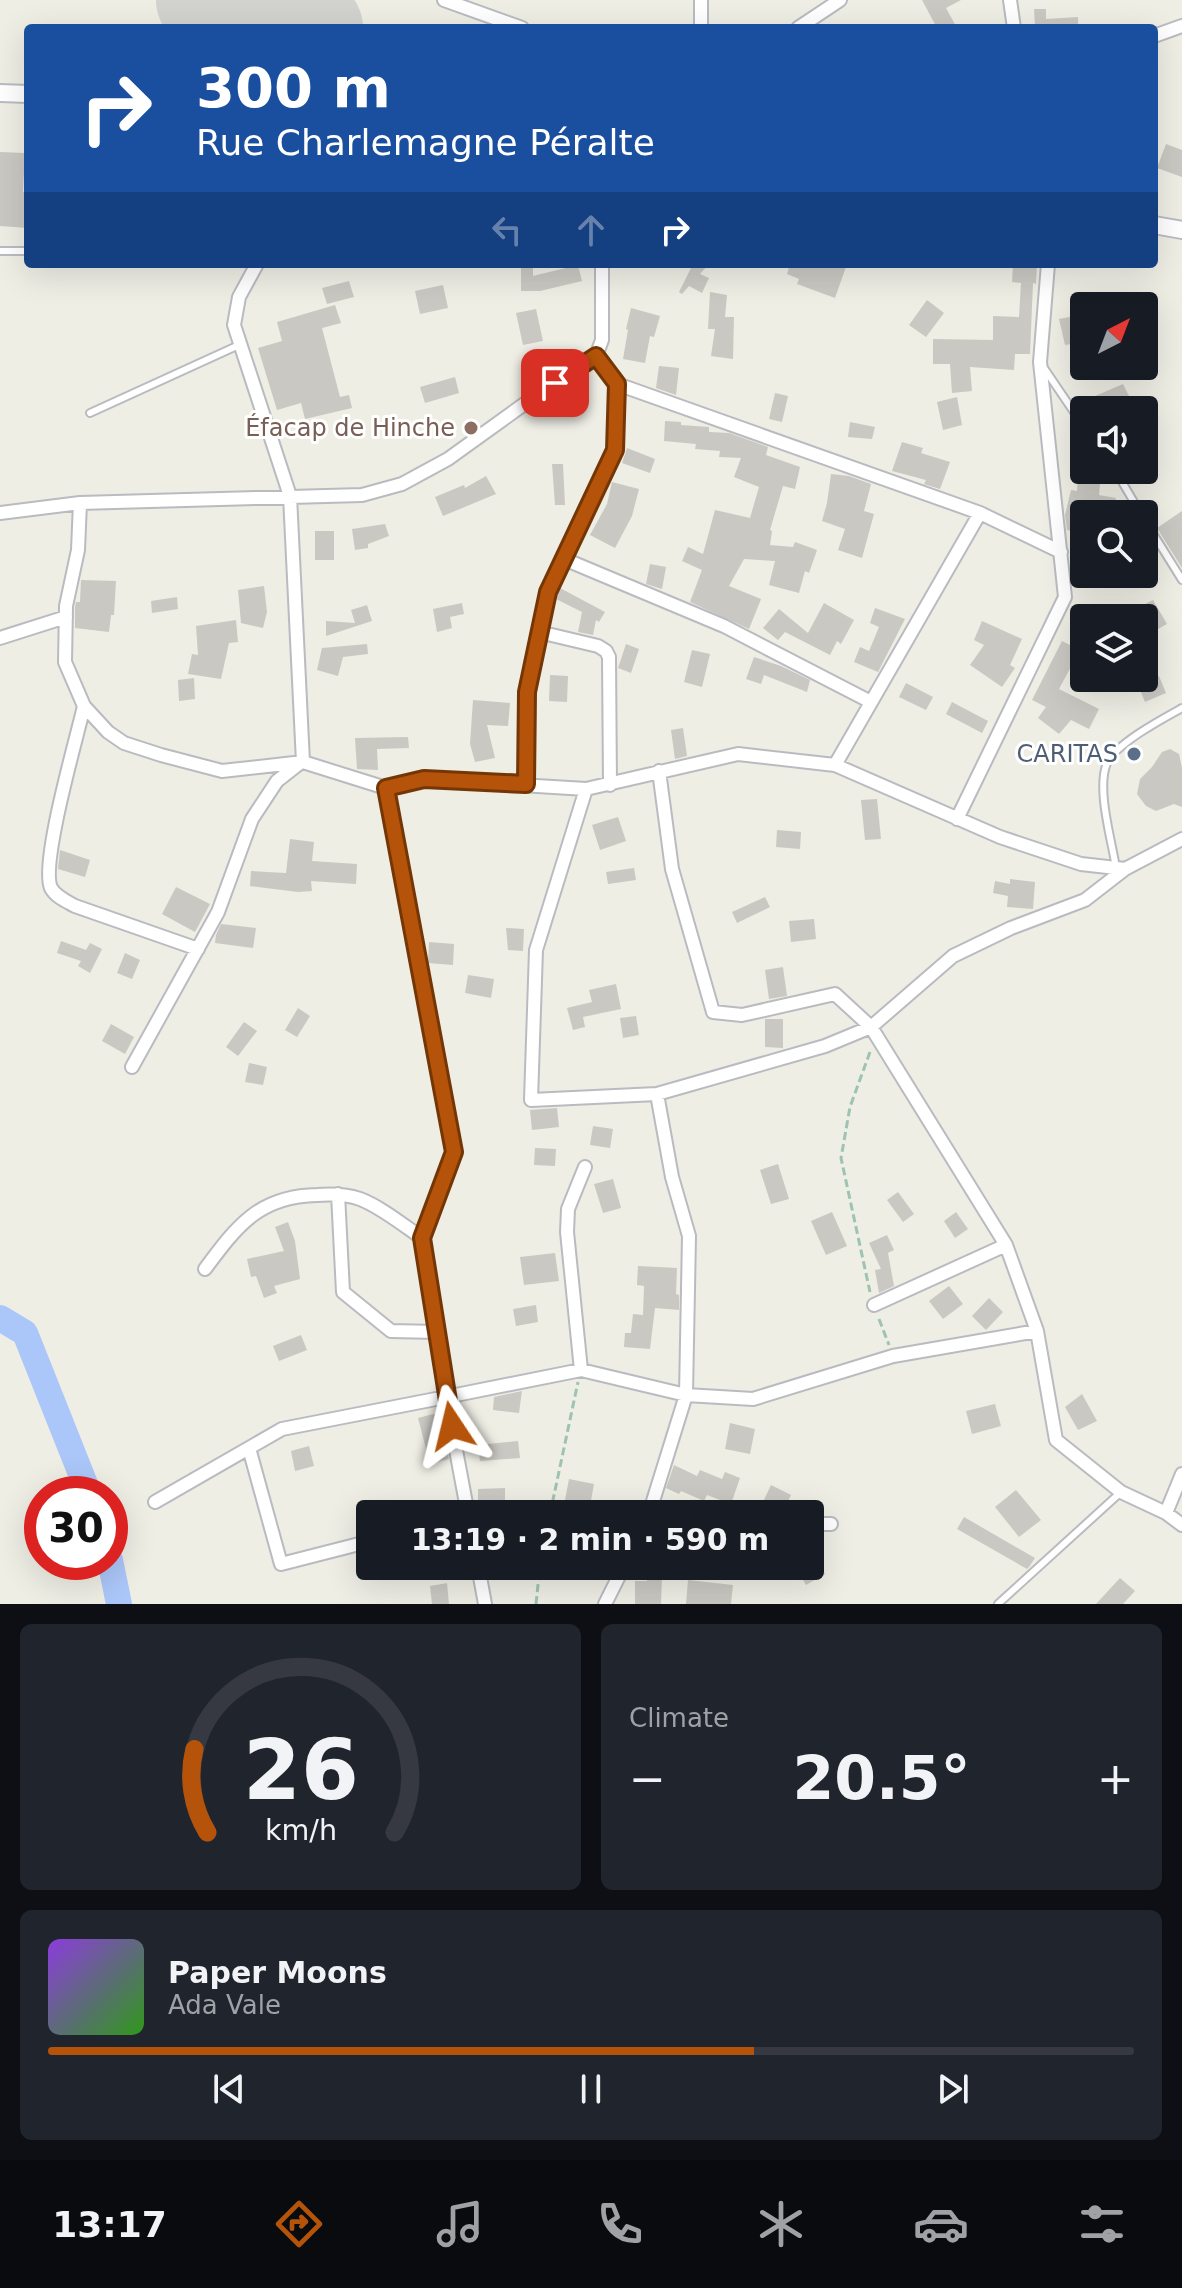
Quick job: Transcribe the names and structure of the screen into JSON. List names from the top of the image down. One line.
{"places":["Éfacap de Hinche","CARITAS"],"north":"top right","page":{"turn":["300 m","Rue Charlemagne Péralte"],"limit":"30","trip":"13:19 · 2 min · 590 m","tile":"Climate","heat":["−","20.5°","+"],"song":["Paper Moons","Ada Vale"],"tabs":"13:17","gauge":["26","km/h"]}}
